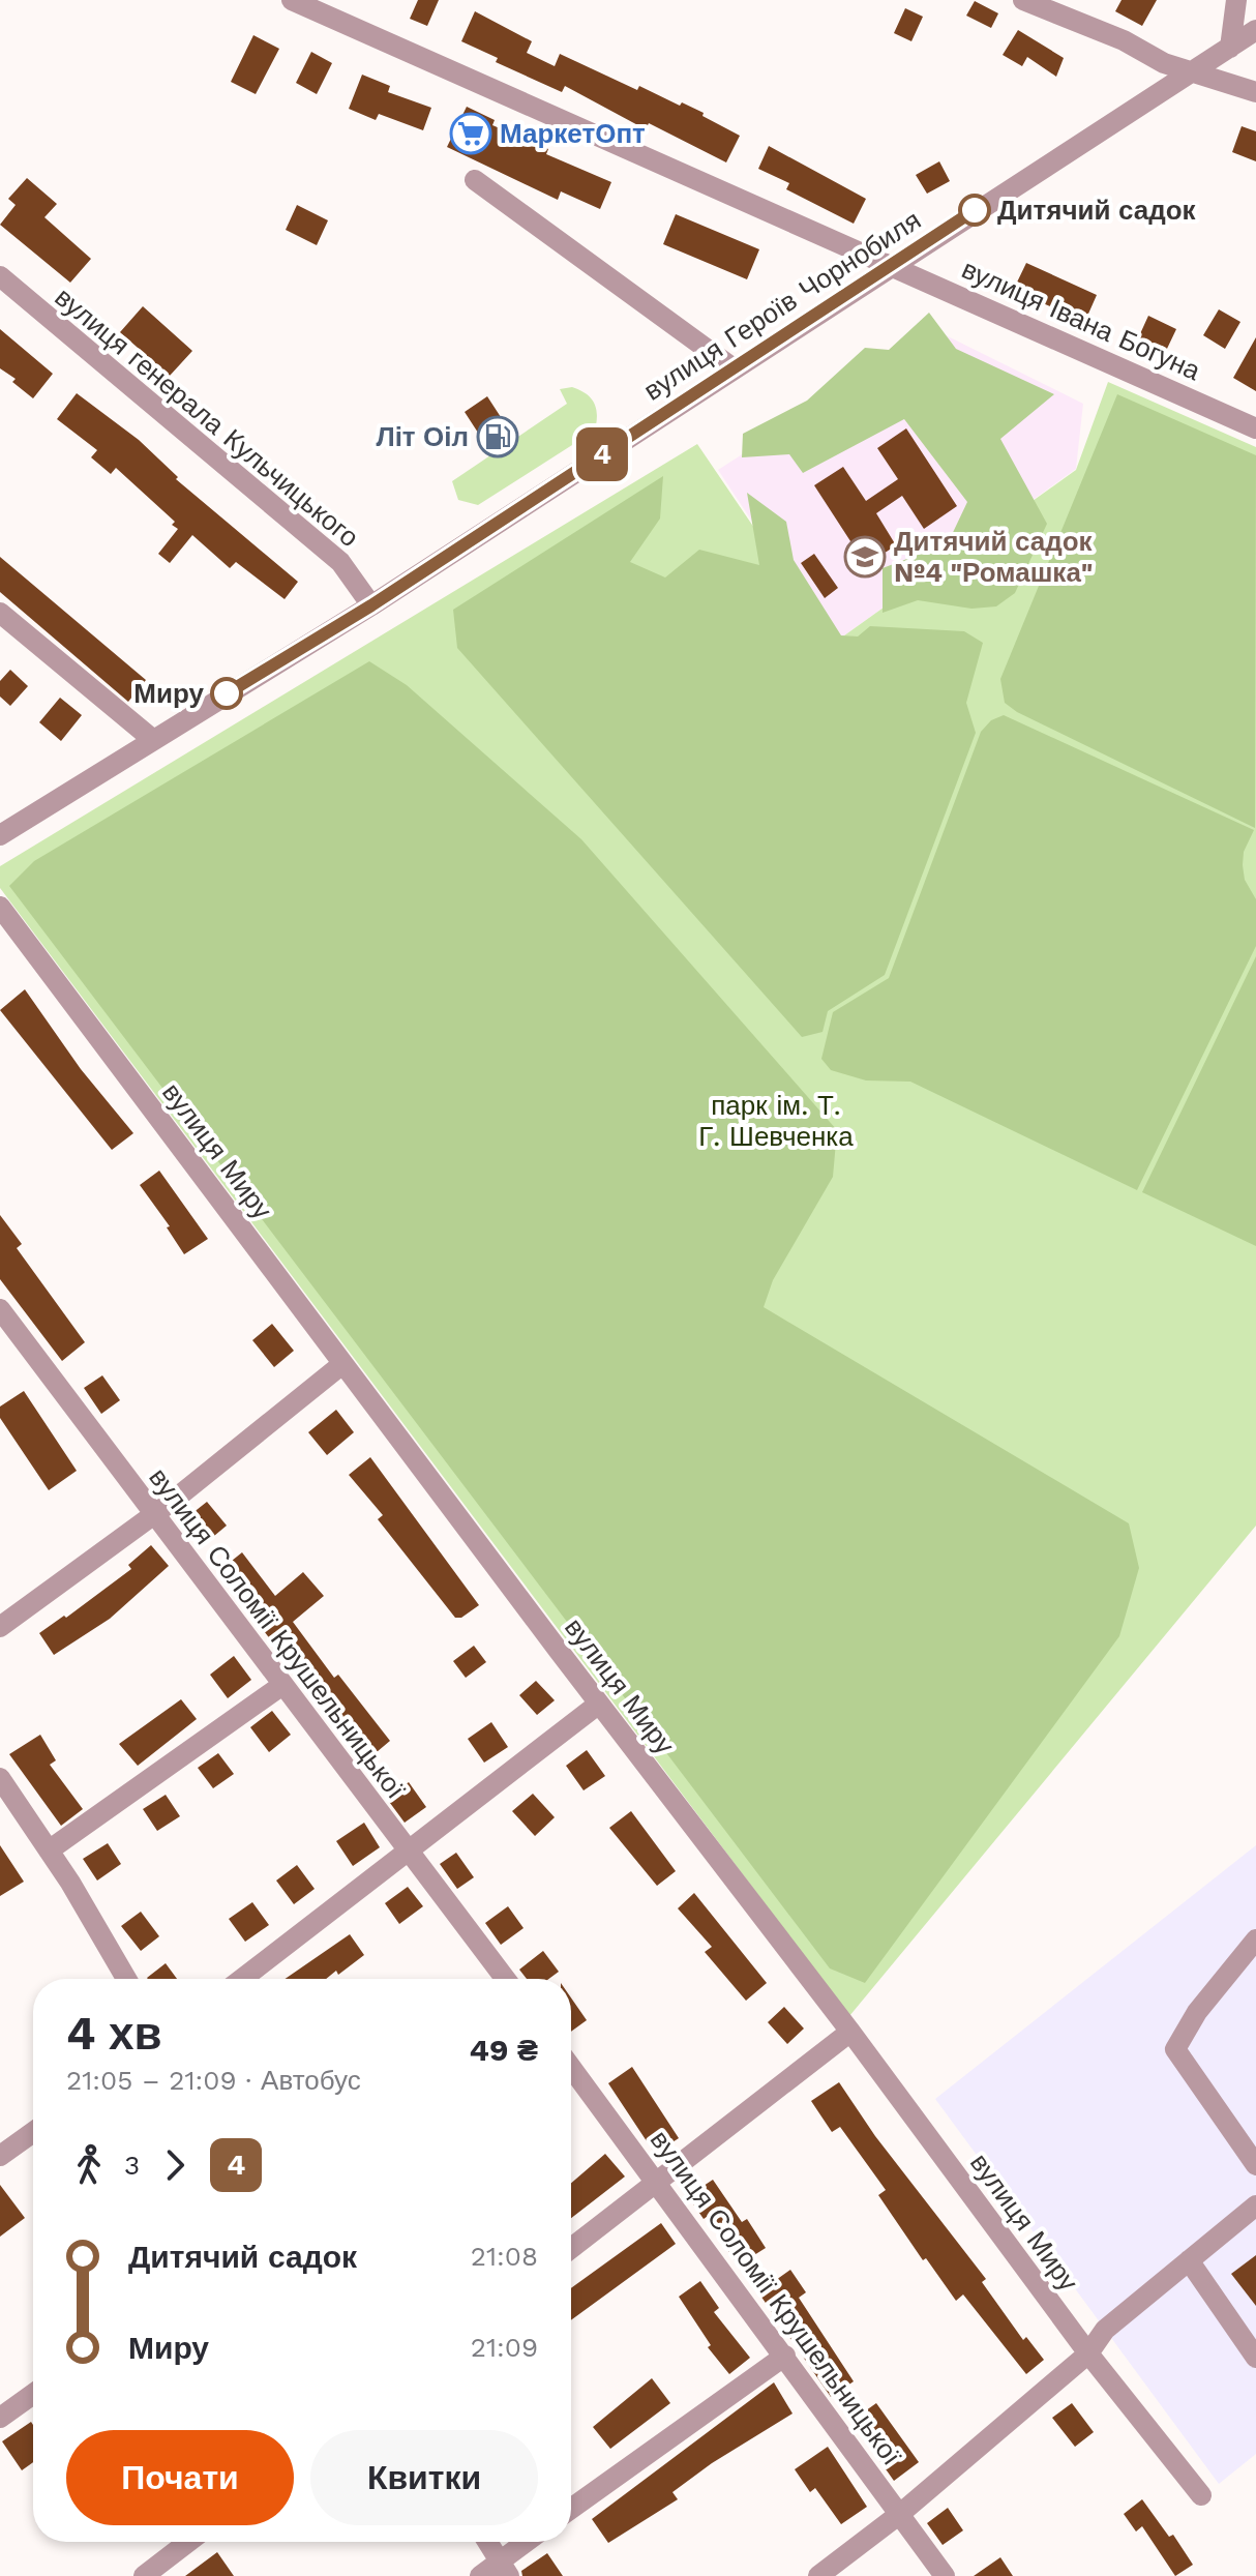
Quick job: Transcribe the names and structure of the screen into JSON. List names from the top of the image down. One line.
{"streets":{"street":["вулиця Героїв Чорнобиля","вулиця Івана Богуна","вулиця генерала Кульчицького","вулиця Миру","вулиця Соломії Крушельницької"]},"crossings":[["вулиця Героїв Чорнобиля","вулиця Івана Богуна"],["вулиця Героїв Чорнобиля","вулиця генерала Кульчицького"]],"parks":["парк ім. Т. Г. Шевченка"],"places":{"supermarket":["МаркетОпт"],"other":["Дитячий садок","Миру"],"fuel station":["Літ Оіл"],"school or university":["Дитячий садок №4 \"Ромашка\""]},"lines":["bus line 4"],"page":{"on_map":"4","heading":["4 хв","21:05 – 21:09 · Автобус","49 ₴"],"legs":["3","4"],"list":[{"name":"Дитячий садок","value":"21:08"},{"name":"Миру","value":"21:09"}],"buttons":["Почати","Квитки"]}}
